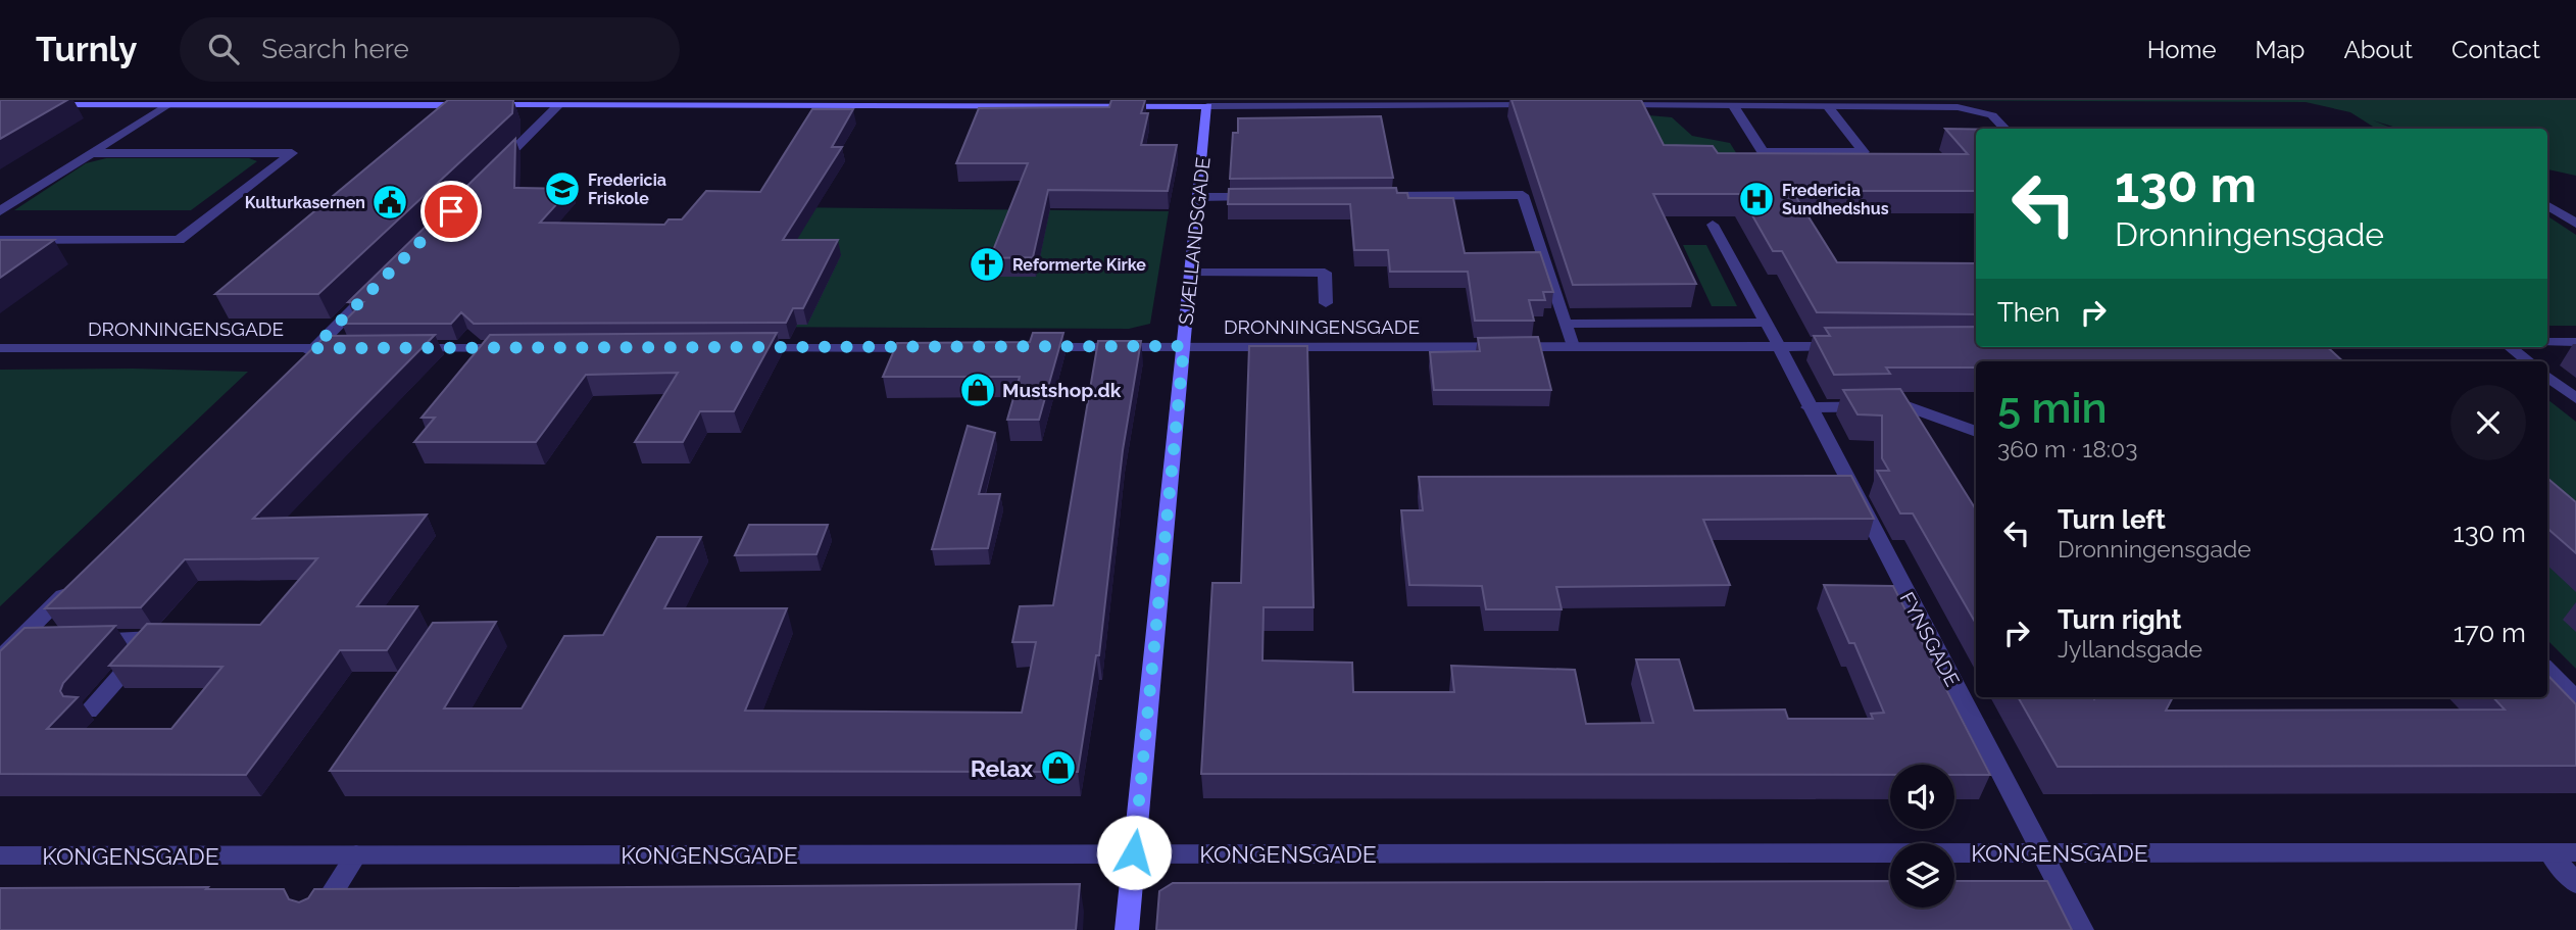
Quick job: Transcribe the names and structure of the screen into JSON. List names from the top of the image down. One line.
{"streets":{"street":["SJÆLLANDSGADE","DRONNINGENSGADE","FYNSGADE","KONGENSGADE"]},"crossings":[["SJÆLLANDSGADE","DRONNINGENSGADE"],["SJÆLLANDSGADE","KONGENSGADE"],["DRONNINGENSGADE","FYNSGADE"],["FYNSGADE","KONGENSGADE"]],"places":{"school or university":["Fredericia Friskole"],"hospital":["Fredericia Sundhedshus"],"public building":["Kulturkasernen"],"church":["Reformerte Kirke"],"shop":["Mustshop.dk","Relax"]},"page":{"header":"Turnly","search":"Search here","nav":["Home","Map","About","Contact"],"turn":["130 m","Dronningensgade"],"then":"Then","heading":["5 min","360 m · 18:03"],"list":[{"name":"Turn left","note":"Dronningensgade","value":"130 m"},{"name":"Turn right","note":"Jyllandsgade","value":"170 m"}]}}
